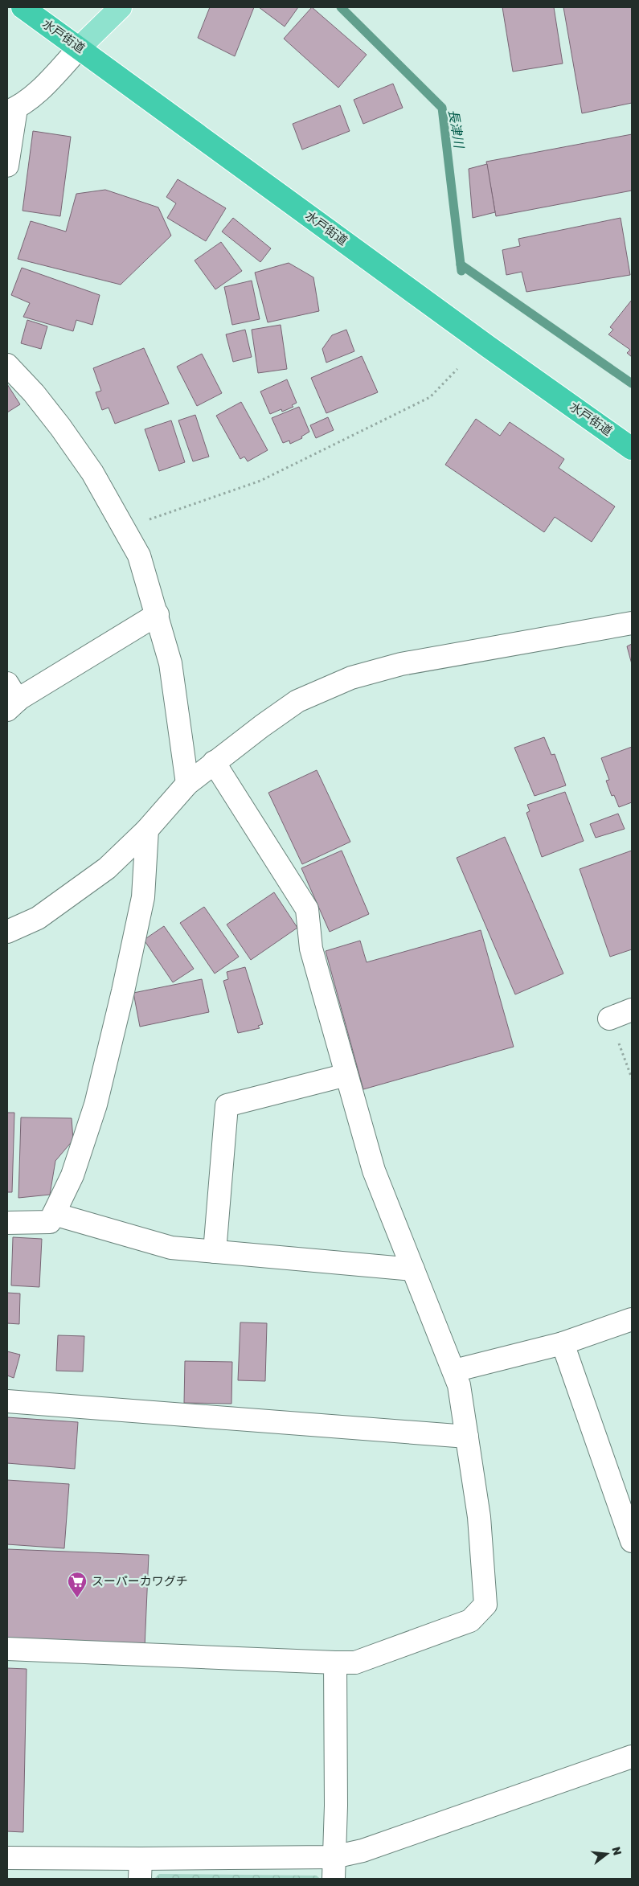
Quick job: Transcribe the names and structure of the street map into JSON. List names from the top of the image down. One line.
{"streets":{"highway":["水戸街道"]},"water":["長津川"],"places":{"supermarket":["スーパーカワグチ"]},"north":"right"}
